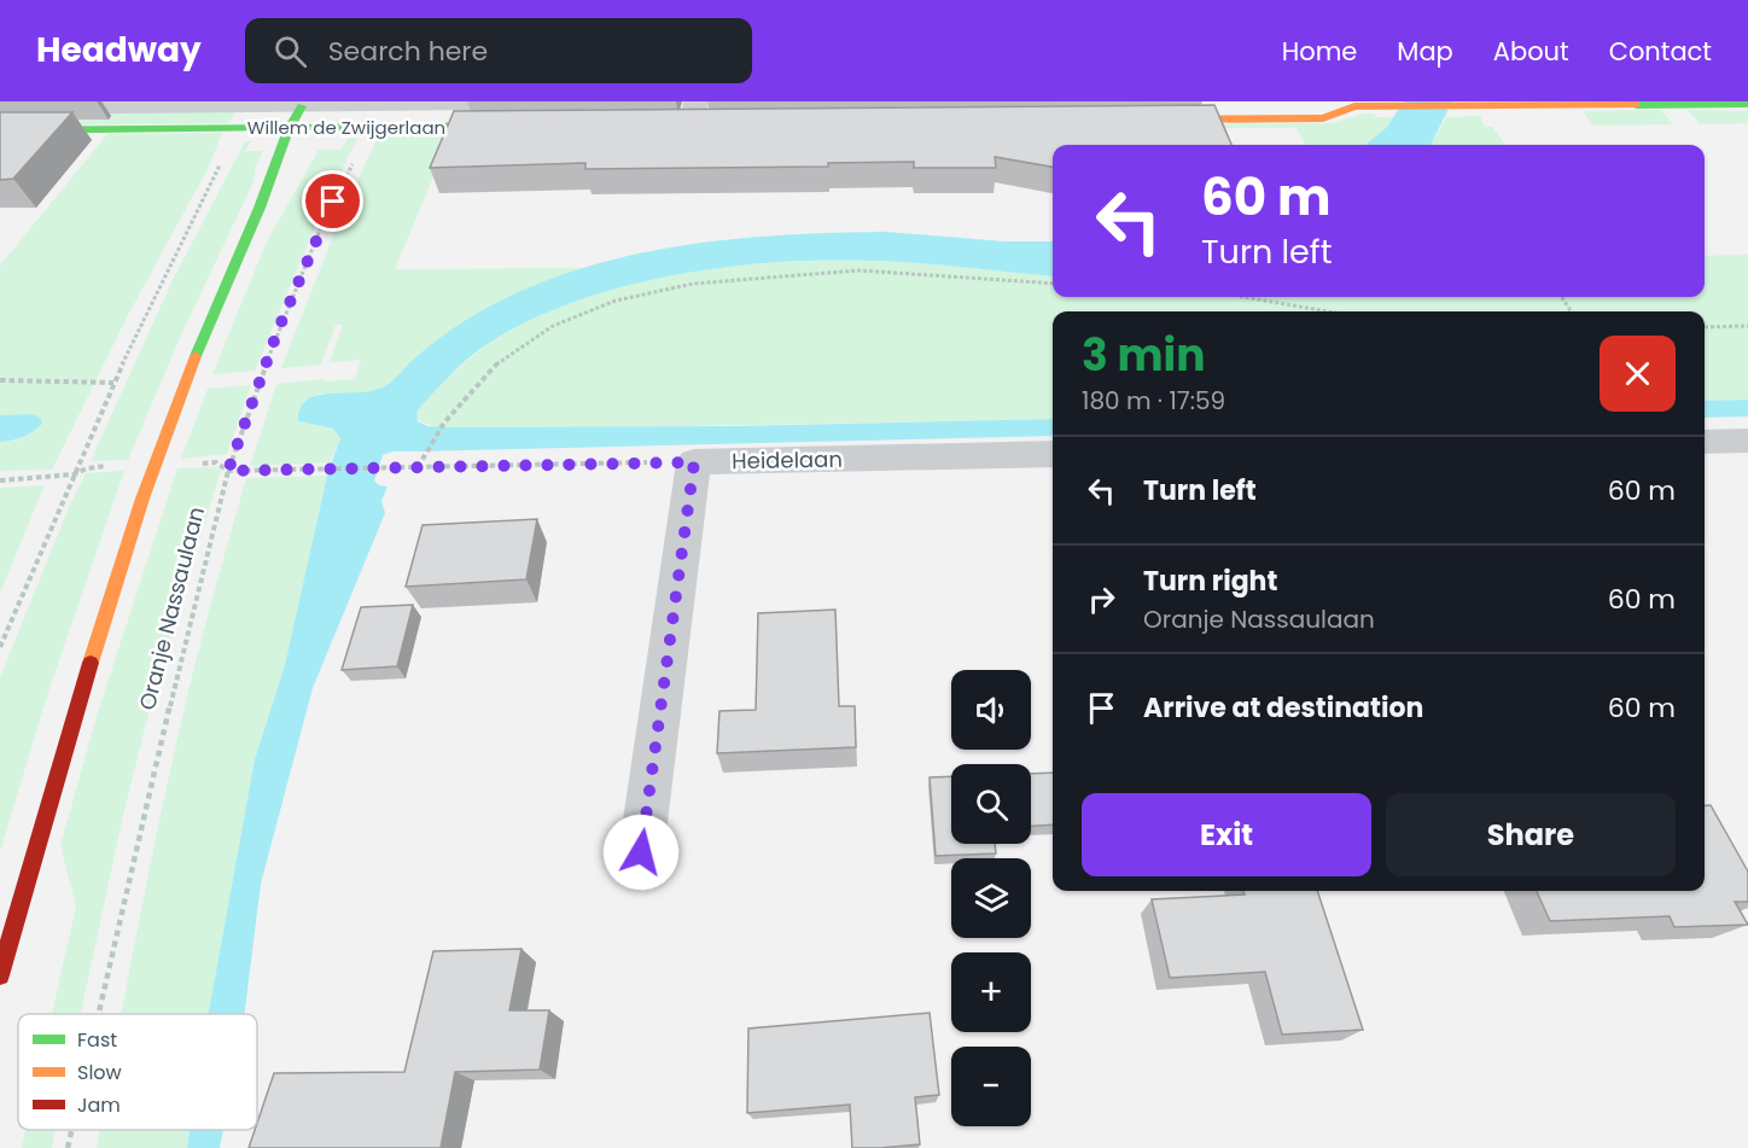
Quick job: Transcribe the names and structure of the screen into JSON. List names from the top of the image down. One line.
{"streets":{"street":["Willem de Zwijgerlaan","Heidelaan"],"path":["Oranje Nassaulaan"]},"crossings":[["Willem de Zwijgerlaan","Oranje Nassaulaan"]],"legend":["Fast","Slow","Jam"],"page":{"header":"Headway","search":"Search here","nav":["Home","Map","About","Contact"],"turn":["60 m","Turn left"],"heading":["3 min","180 m · 17:59"],"list":[{"name":"Turn left","value":"60 m"},{"name":"Turn right","note":"Oranje Nassaulaan","value":"60 m"},{"name":"Arrive at destination","value":"60 m"}],"map_buttons":["+","−"],"buttons":["Exit","Share"]}}
